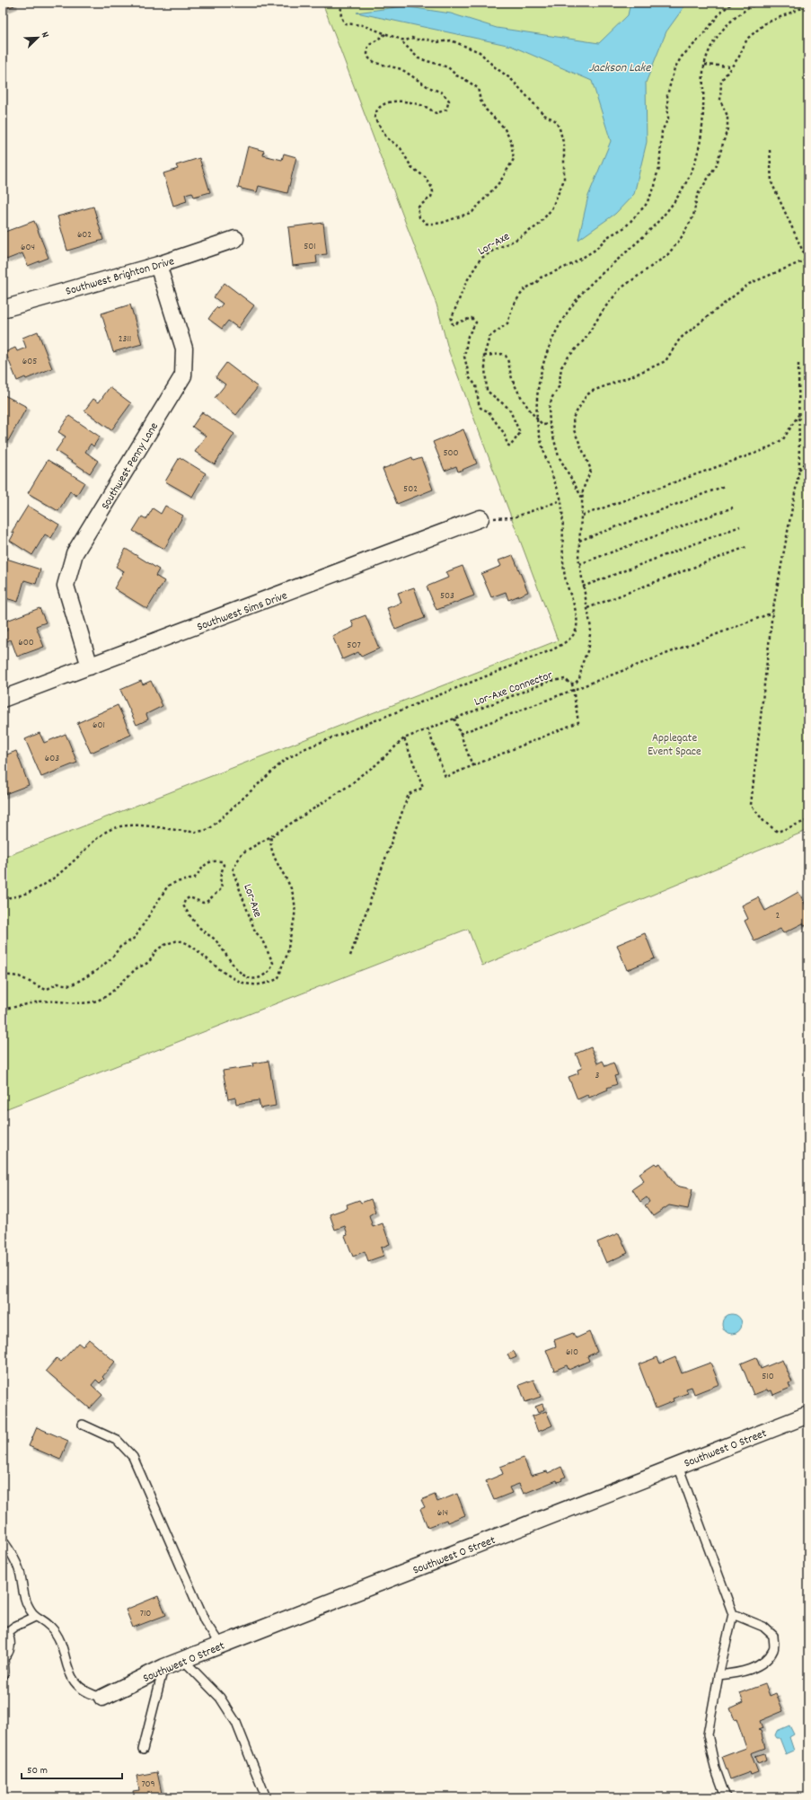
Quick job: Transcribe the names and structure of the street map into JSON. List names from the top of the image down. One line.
{"streets":{"street":["Southwest Brighton Drive","Southwest Penny Lane","Southwest Sims Drive","Southwest O Street"],"path":["Lor-Axe","Lor-Axe Connector"]},"crossings":[["Lor-Axe","Lor-Axe Connector"],["Southwest Brighton Drive","Southwest Penny Lane"],["Southwest Penny Lane","Southwest Sims Drive"]],"water":["Jackson Lake"],"parks":["Applegate Event Space"],"house_numbers":["602","501","604","2311","605","500","502","503","600","507","601","603","2","3","610","510","614","710","709"],"scale_bar":"50 m","north":"top right"}
